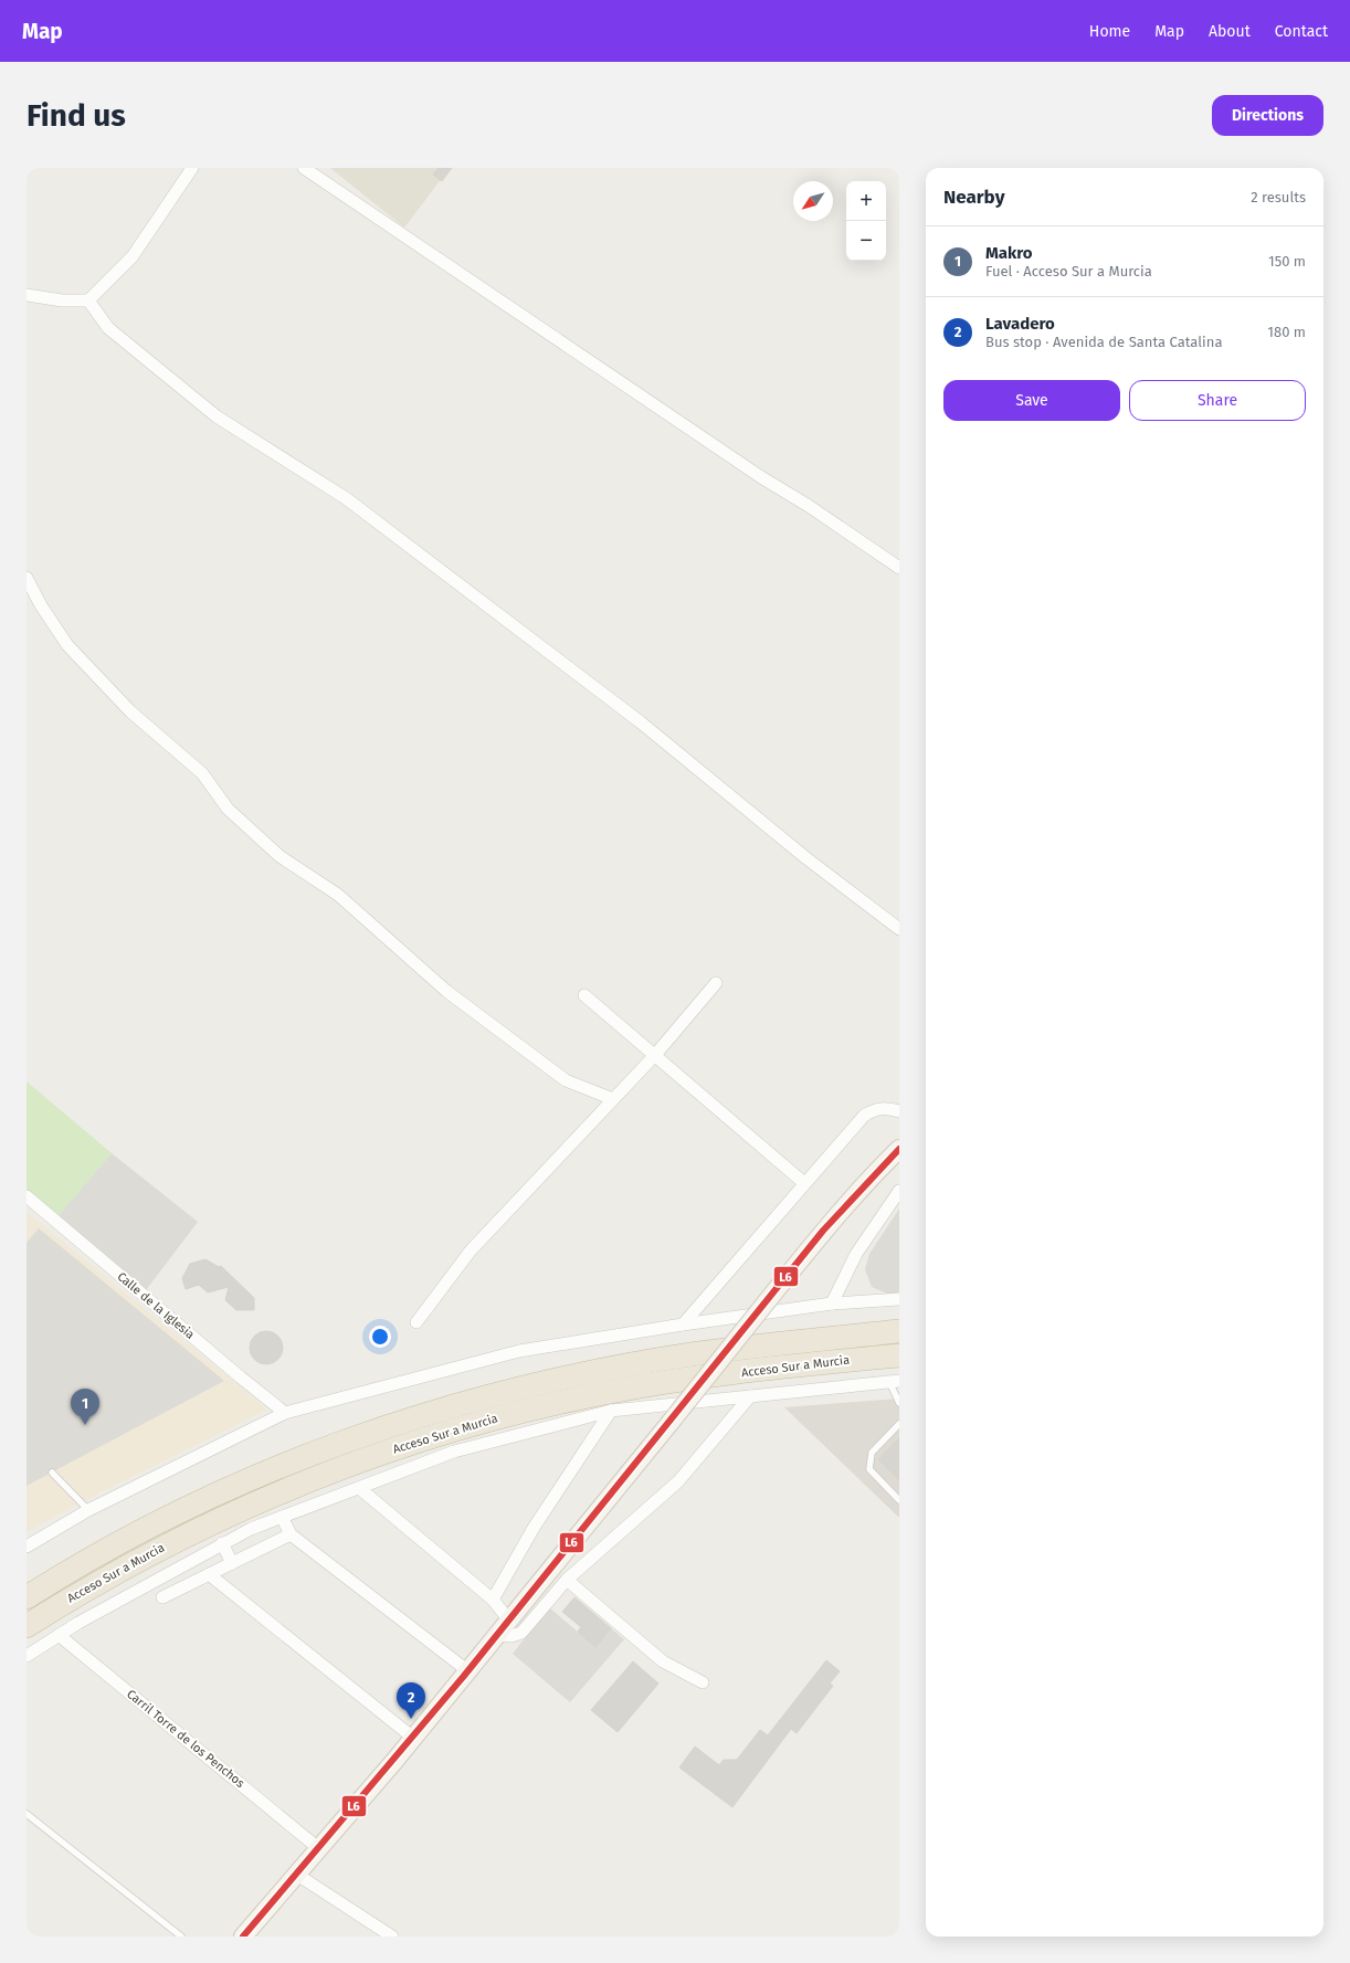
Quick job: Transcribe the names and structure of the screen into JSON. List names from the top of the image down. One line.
{"streets":{"highway":["Acceso Sur a Murcia"],"street":["Calle de la Iglesia","Carril Torre de los Penchos"]},"lines":["transit line L6"],"north":"bottom left","page":{"header":"Map","nav":["Home","Map","About","Contact"],"buttons":["Directions",["Save","Share"]],"title":"Find us","heading":["Nearby","2 results"],"map_buttons":["+","−"],"list":[{"mark":"1","name":"Makro","note":"Fuel · Acceso Sur a Murcia","value":"150 m"},{"mark":"2","name":"Lavadero","note":"Bus stop · Avenida de Santa Catalina","value":"180 m"}],"pins":["1","2"]}}
